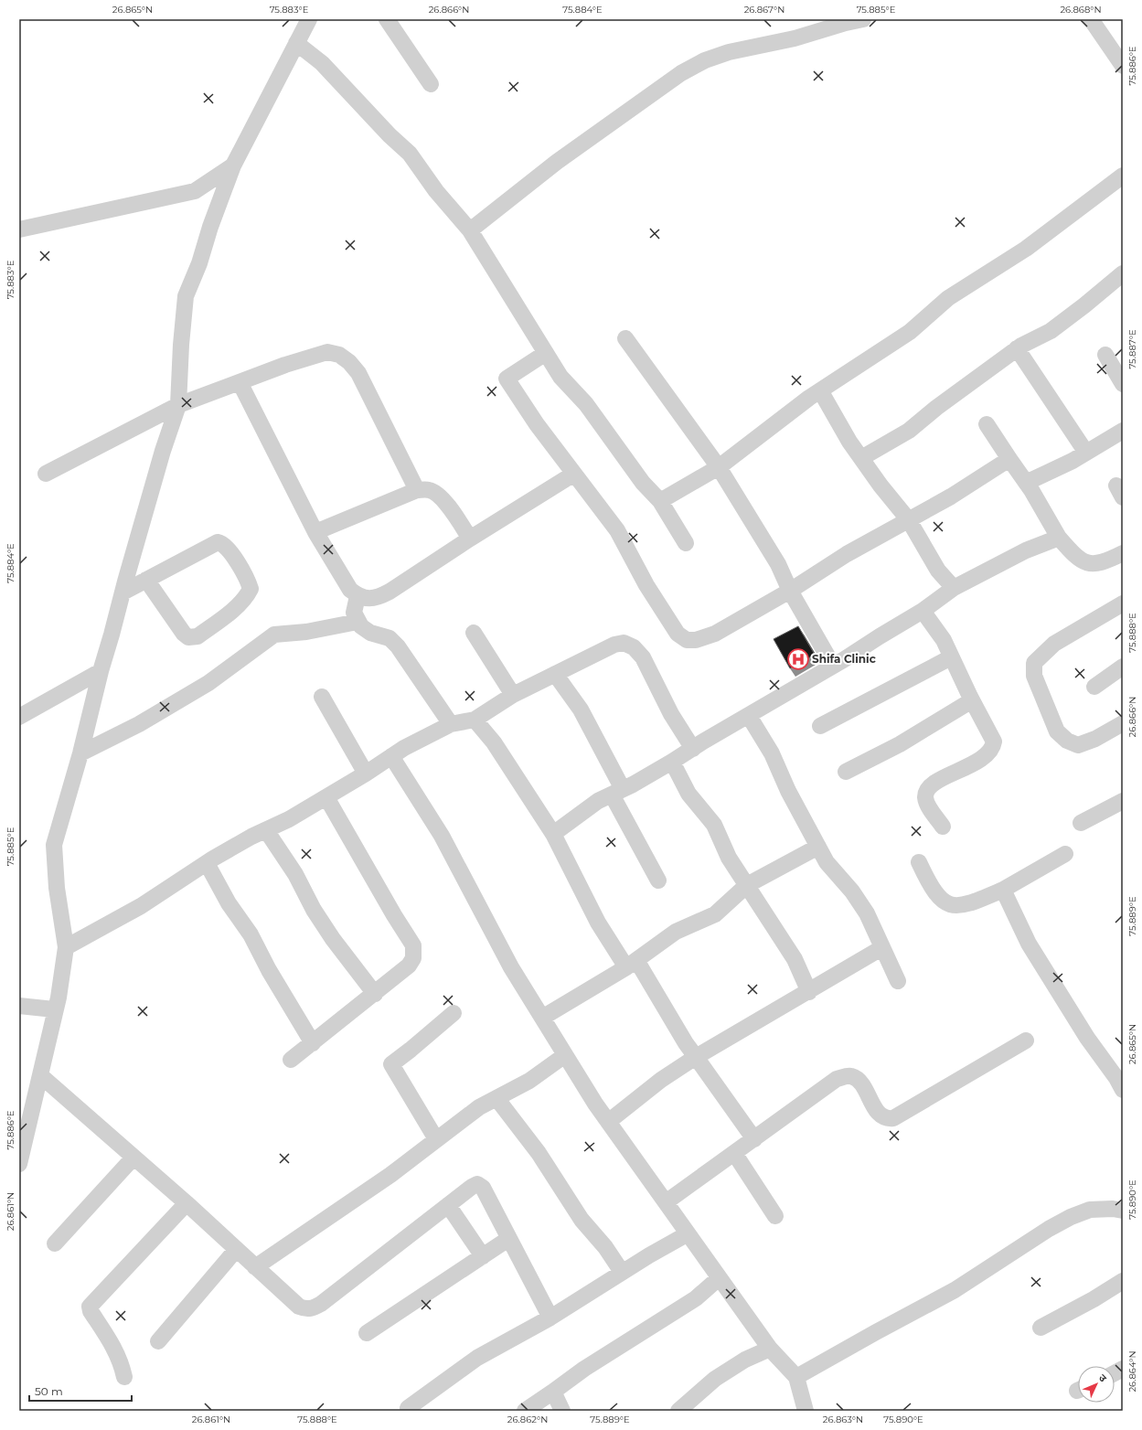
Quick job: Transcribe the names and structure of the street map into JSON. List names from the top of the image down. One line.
{"places":{"hospital":["Shifa Clinic"]},"scale_bar":"50 m","north":"top right","coordinates":["26.865°N","75.883°E","26.866°N","75.884°E","26.867°N","75.885°E","26.868°N","75.886°E","75.887°E","75.888°E","75.889°E","75.890°E","26.861°N","26.864°N","26.862°N","26.863°N"]}
